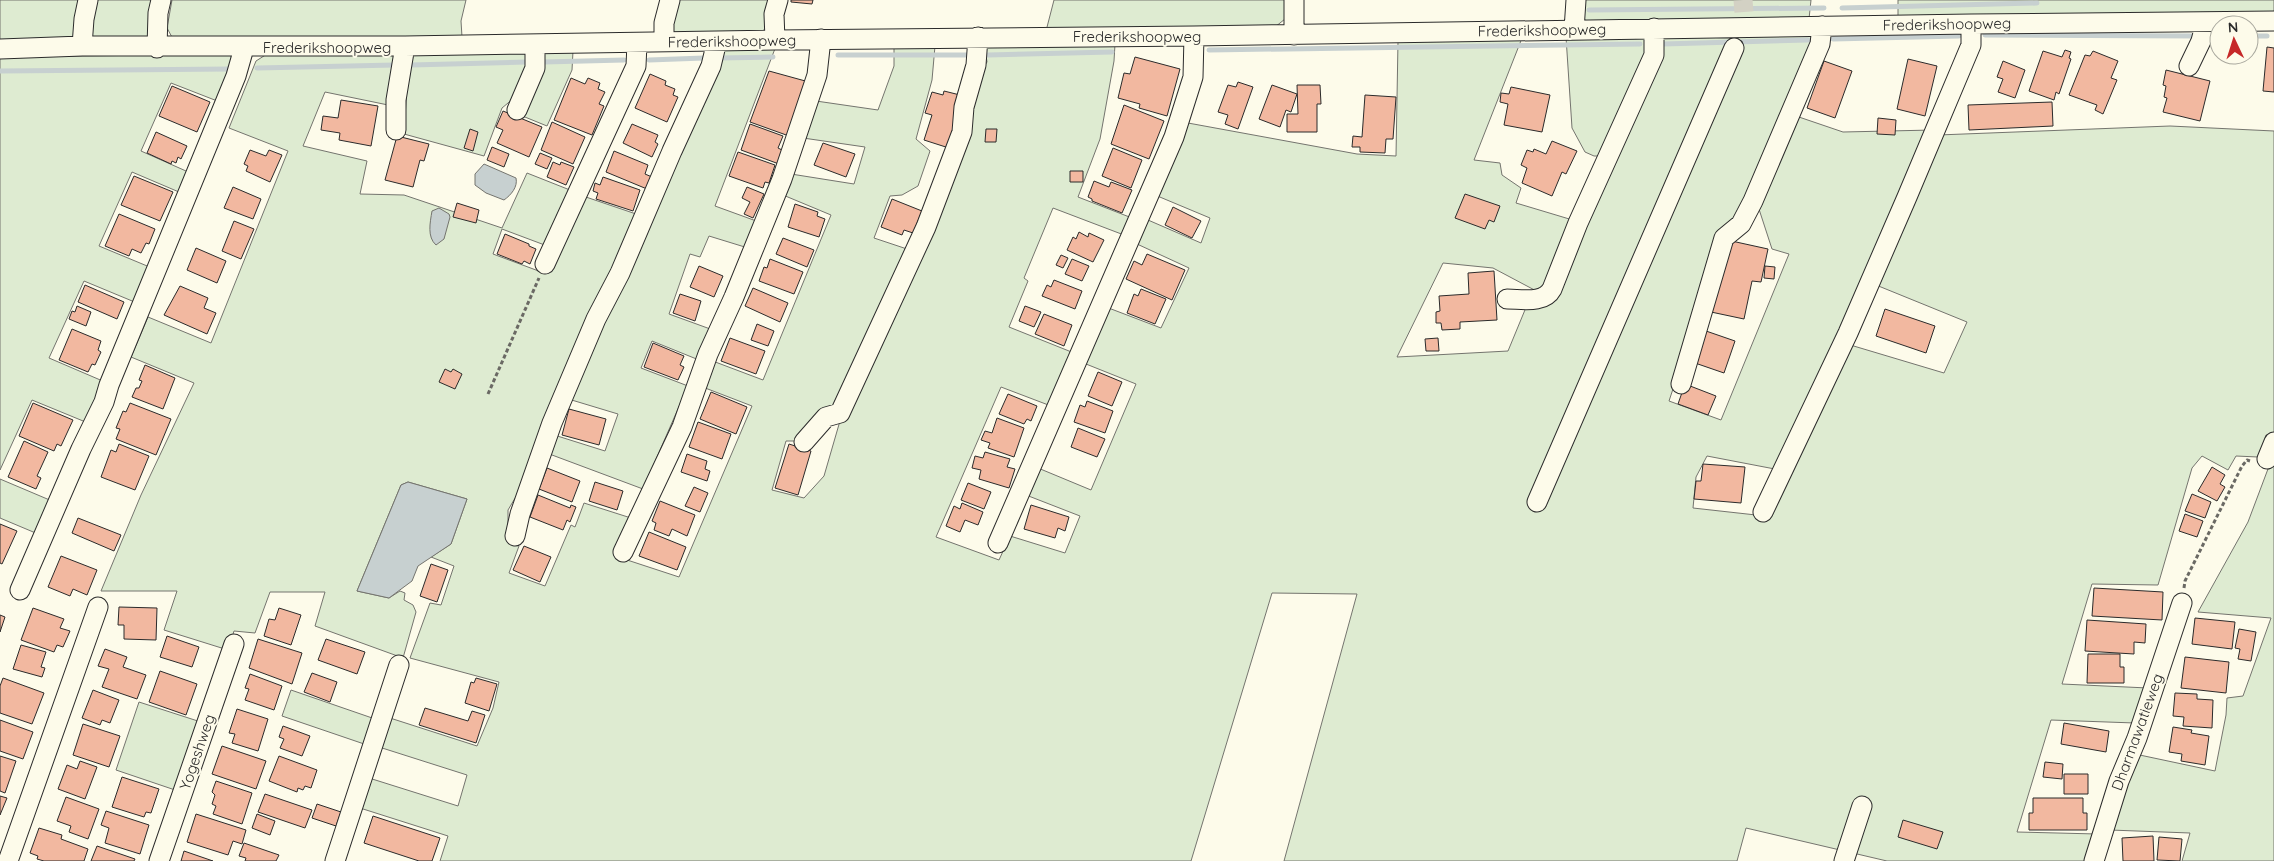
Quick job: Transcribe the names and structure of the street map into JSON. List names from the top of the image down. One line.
{"streets":{"street":["Frederikshoopweg","Dharmawatieweg","Yogeshweg"]},"north":"top"}
